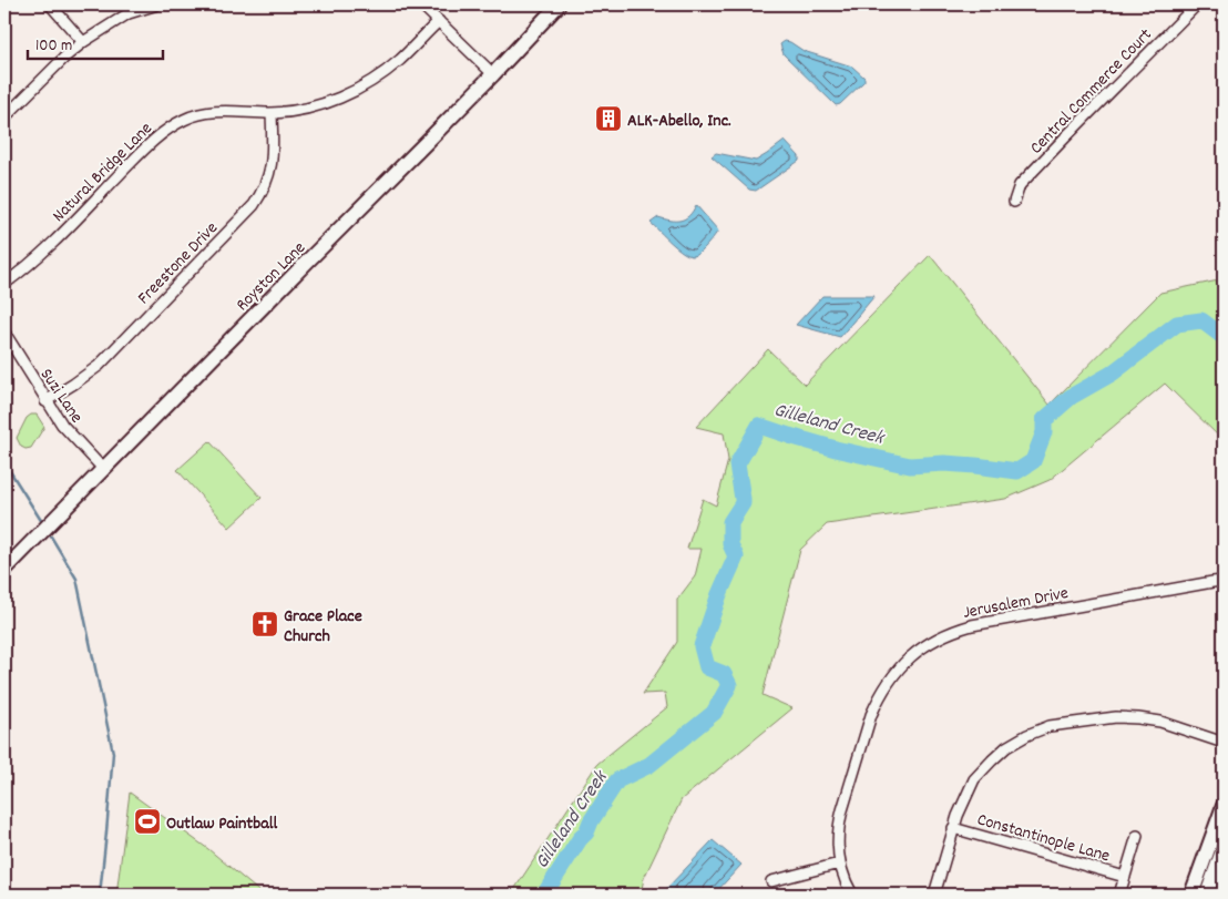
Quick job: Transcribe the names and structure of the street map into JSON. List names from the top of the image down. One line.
{"streets":{"street":["Central Commerce Court","Natural Bridge Lane","Freestone Drive","Royston Lane","Suzi Lane","Jerusalem Drive","Constantinople Lane"]},"crossings":[["Natural Bridge Lane","Freestone Drive"],["Freestone Drive","Suzi Lane"],["Royston Lane","Suzi Lane"]],"water":["Gilleland Creek"],"places":{"building":["ALK-Abello, Inc."],"church":["Grace Place Church"],"sports":["Outlaw Paintball"]},"scale_bar":"100 m"}
